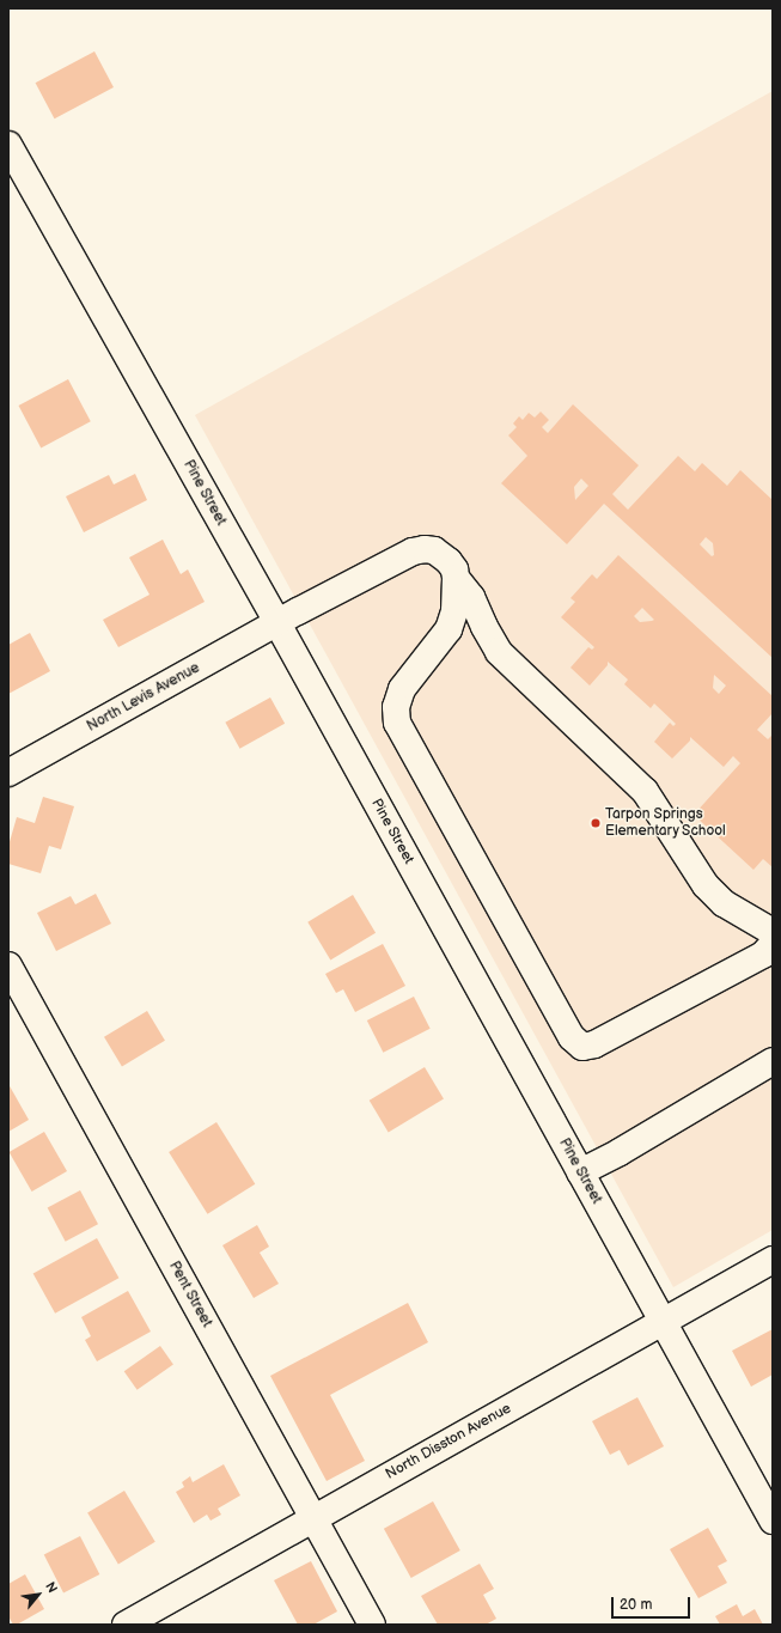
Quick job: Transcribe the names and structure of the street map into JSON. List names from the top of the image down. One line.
{"streets":{"street":["Pine Street","North Levis Avenue","Pent Street","North Disston Avenue"]},"crossings":[["Pine Street","North Levis Avenue"],["Pine Street","North Disston Avenue"],["Pent Street","North Disston Avenue"]],"places":["Tarpon Springs Elementary School"],"scale_bar":"20 m","north":"top right"}
